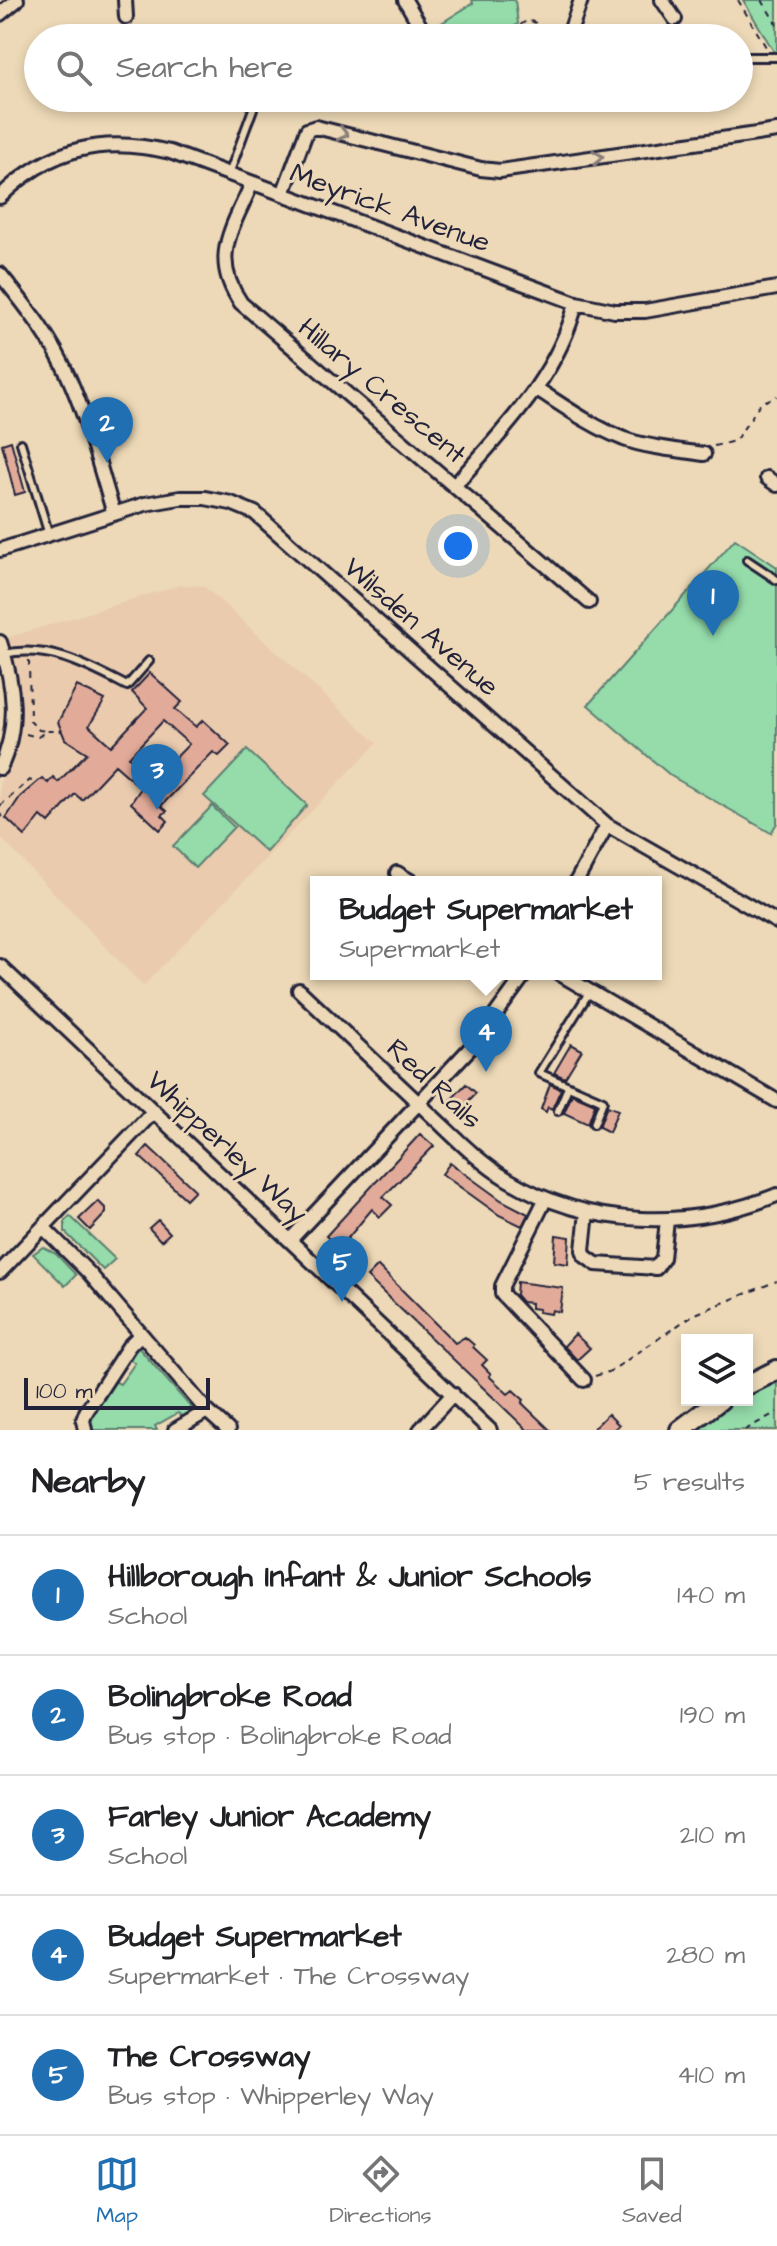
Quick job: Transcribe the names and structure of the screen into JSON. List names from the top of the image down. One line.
{"streets":{"street":["Meyrick Avenue","Hillary Crescent","Wilsden Avenue","Red Rails","Whipperley Way"]},"crossings":[["Meyrick Avenue","Hillary Crescent"]],"scale_bar":"100 m","page":{"search":"Search here","pins":["2","1","3","4","5"],"popup":["Budget Supermarket","Supermarket"],"scale":"100 m","heading":["Nearby","5 results"],"list":[{"mark":"1","name":"Hillborough Infant & Junior Schools","note":"School","value":"140 m"},{"mark":"2","name":"Bolingbroke Road","note":"Bus stop · Bolingbroke Road","value":"190 m"},{"mark":"3","name":"Farley Junior Academy","note":"School","value":"210 m"},{"mark":"4","name":"Budget Supermarket","note":"Supermarket · The Crossway","value":"280 m"},{"mark":"5","name":"The Crossway","note":"Bus stop · Whipperley Way","value":"410 m"}],"nav":["Map","Directions","Saved"]}}
